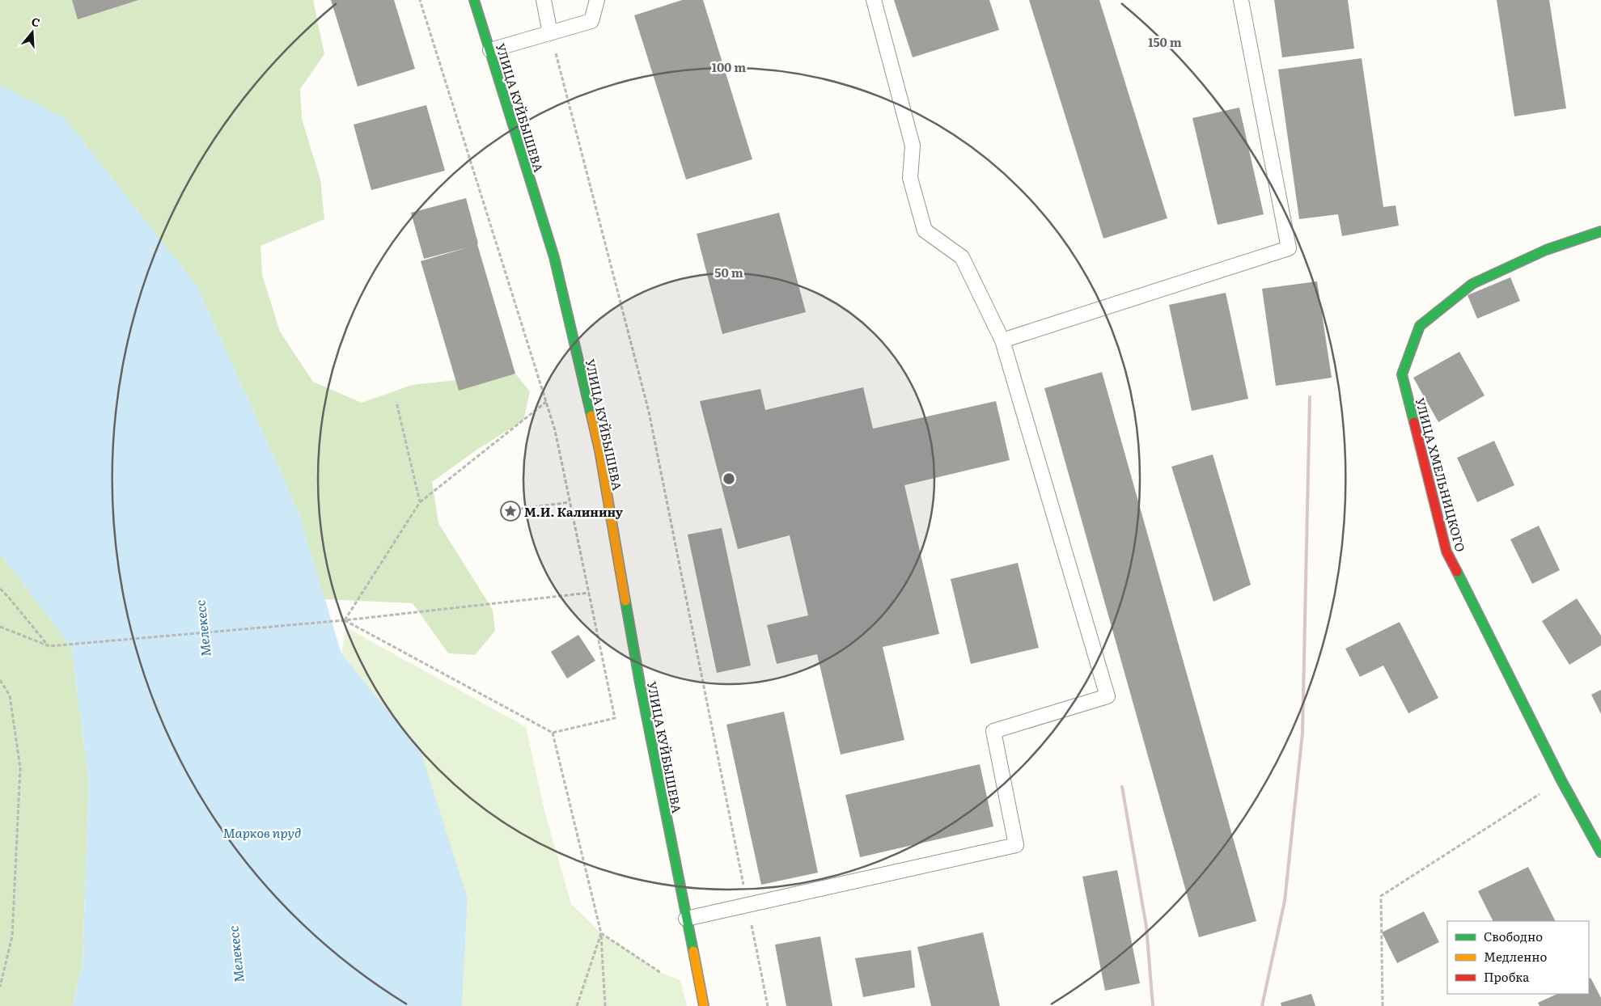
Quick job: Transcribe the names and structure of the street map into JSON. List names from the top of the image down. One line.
{"streets":{"main road":["УЛИЦА КУЙБЫШЕВА","УЛИЦА ХМЕЛЬНИЦКОГО"]},"water":["Мелекесс","Марков пруд"],"places":{"place":["М.И. Калинину"]},"legend":["Свободно","Медленно","Пробка"],"north":"top","rings":["150 m","100 m","50 m"]}
